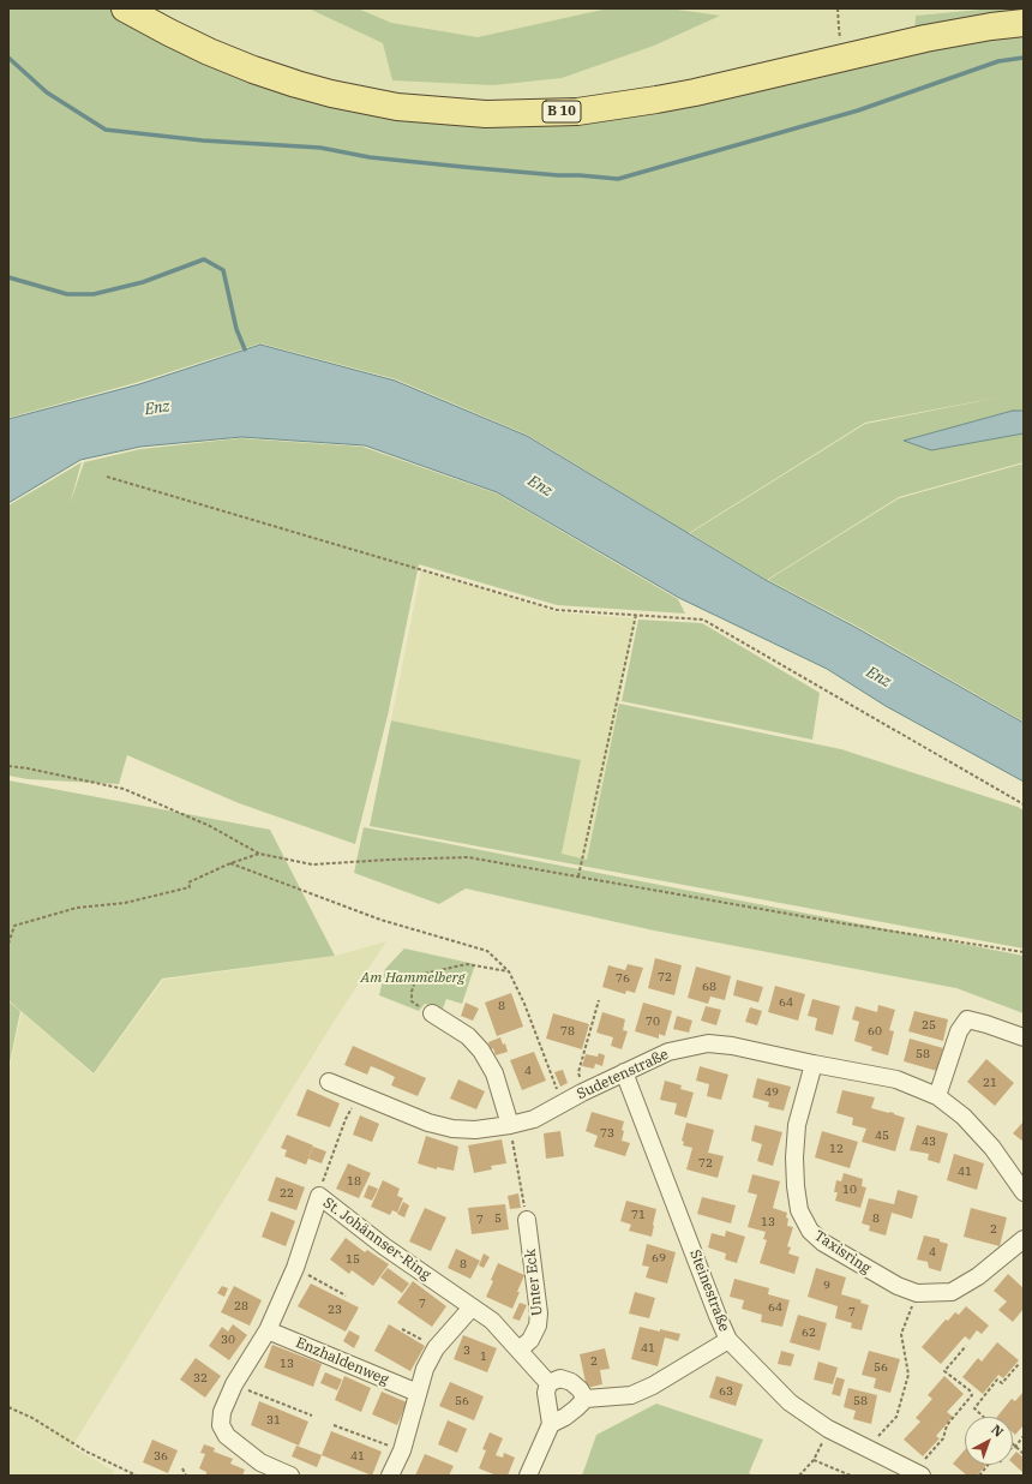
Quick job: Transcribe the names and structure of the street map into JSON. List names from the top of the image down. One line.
{"streets":{"main road":["B 10"],"street":["Sudetenstraße","St. Johännser-Ring","Taxisring","Unter Eck","Steinestraße","Enzhaldenweg"]},"crossings":[["Sudetenstraße","Taxisring"],["Sudetenstraße","Steinestraße"],["St. Johännser-Ring","Unter Eck"],["St. Johännser-Ring","Enzhaldenweg"]],"water":["Enz"],"parks":["Am Hammelberg"],"house_numbers":["72","76","68","64","8","70","25","78","60","58","4","21","49","73","45","43","12","72","41","18","10","22","71","5","8","7","13","2","4","69","15","8","9","7","28","64","23","7","62","30","41","3","1","2","13","56","32","63","56","58","31","36","41"],"north":"top right"}
